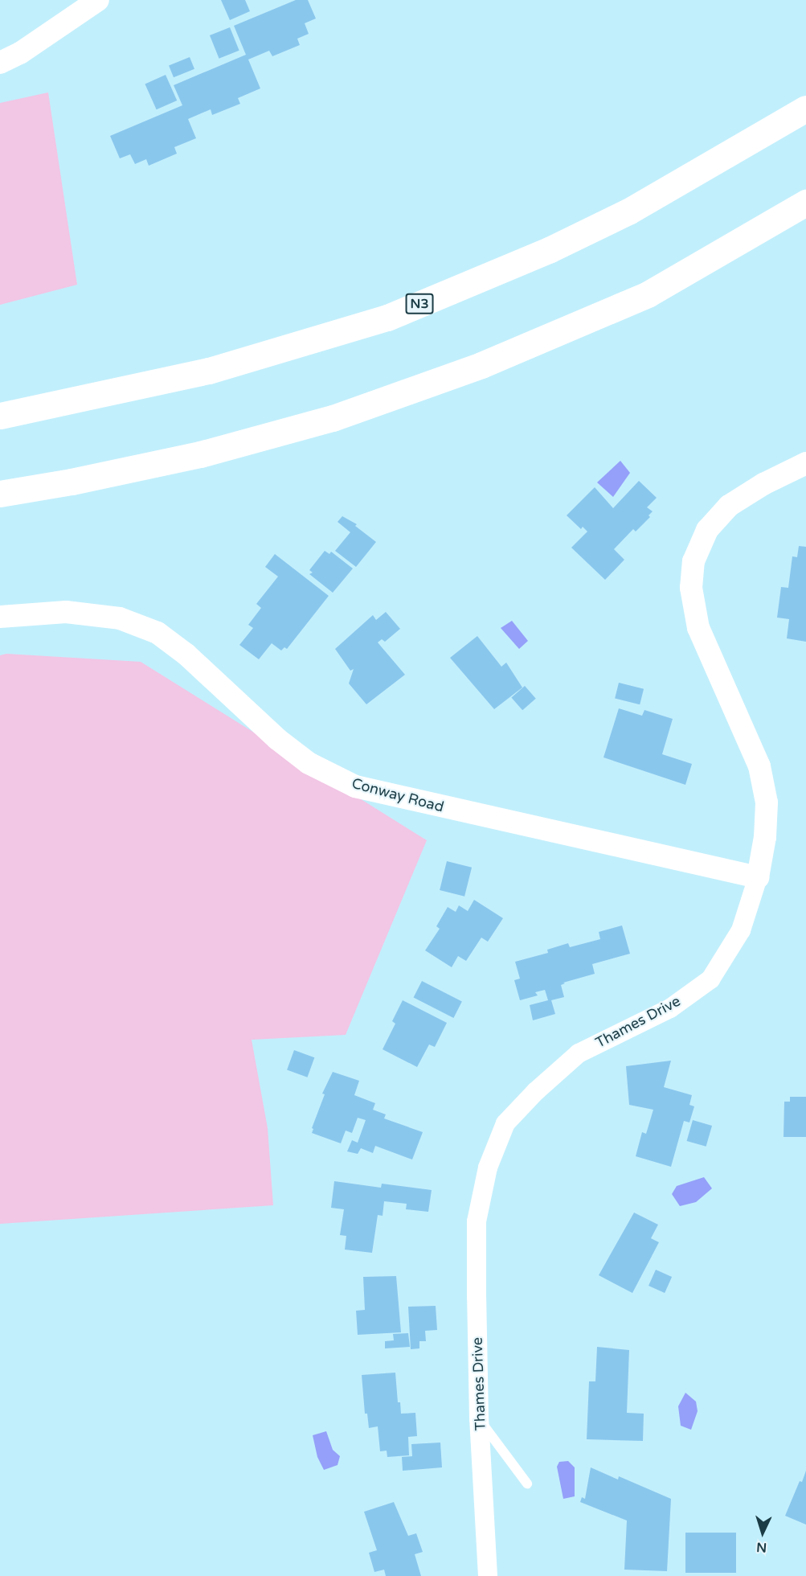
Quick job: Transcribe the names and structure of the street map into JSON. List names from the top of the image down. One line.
{"streets":{"highway":["N3"],"street":["Conway Road","Thames Drive"]},"crossings":[["Conway Road","Thames Drive"]],"north":"bottom"}
